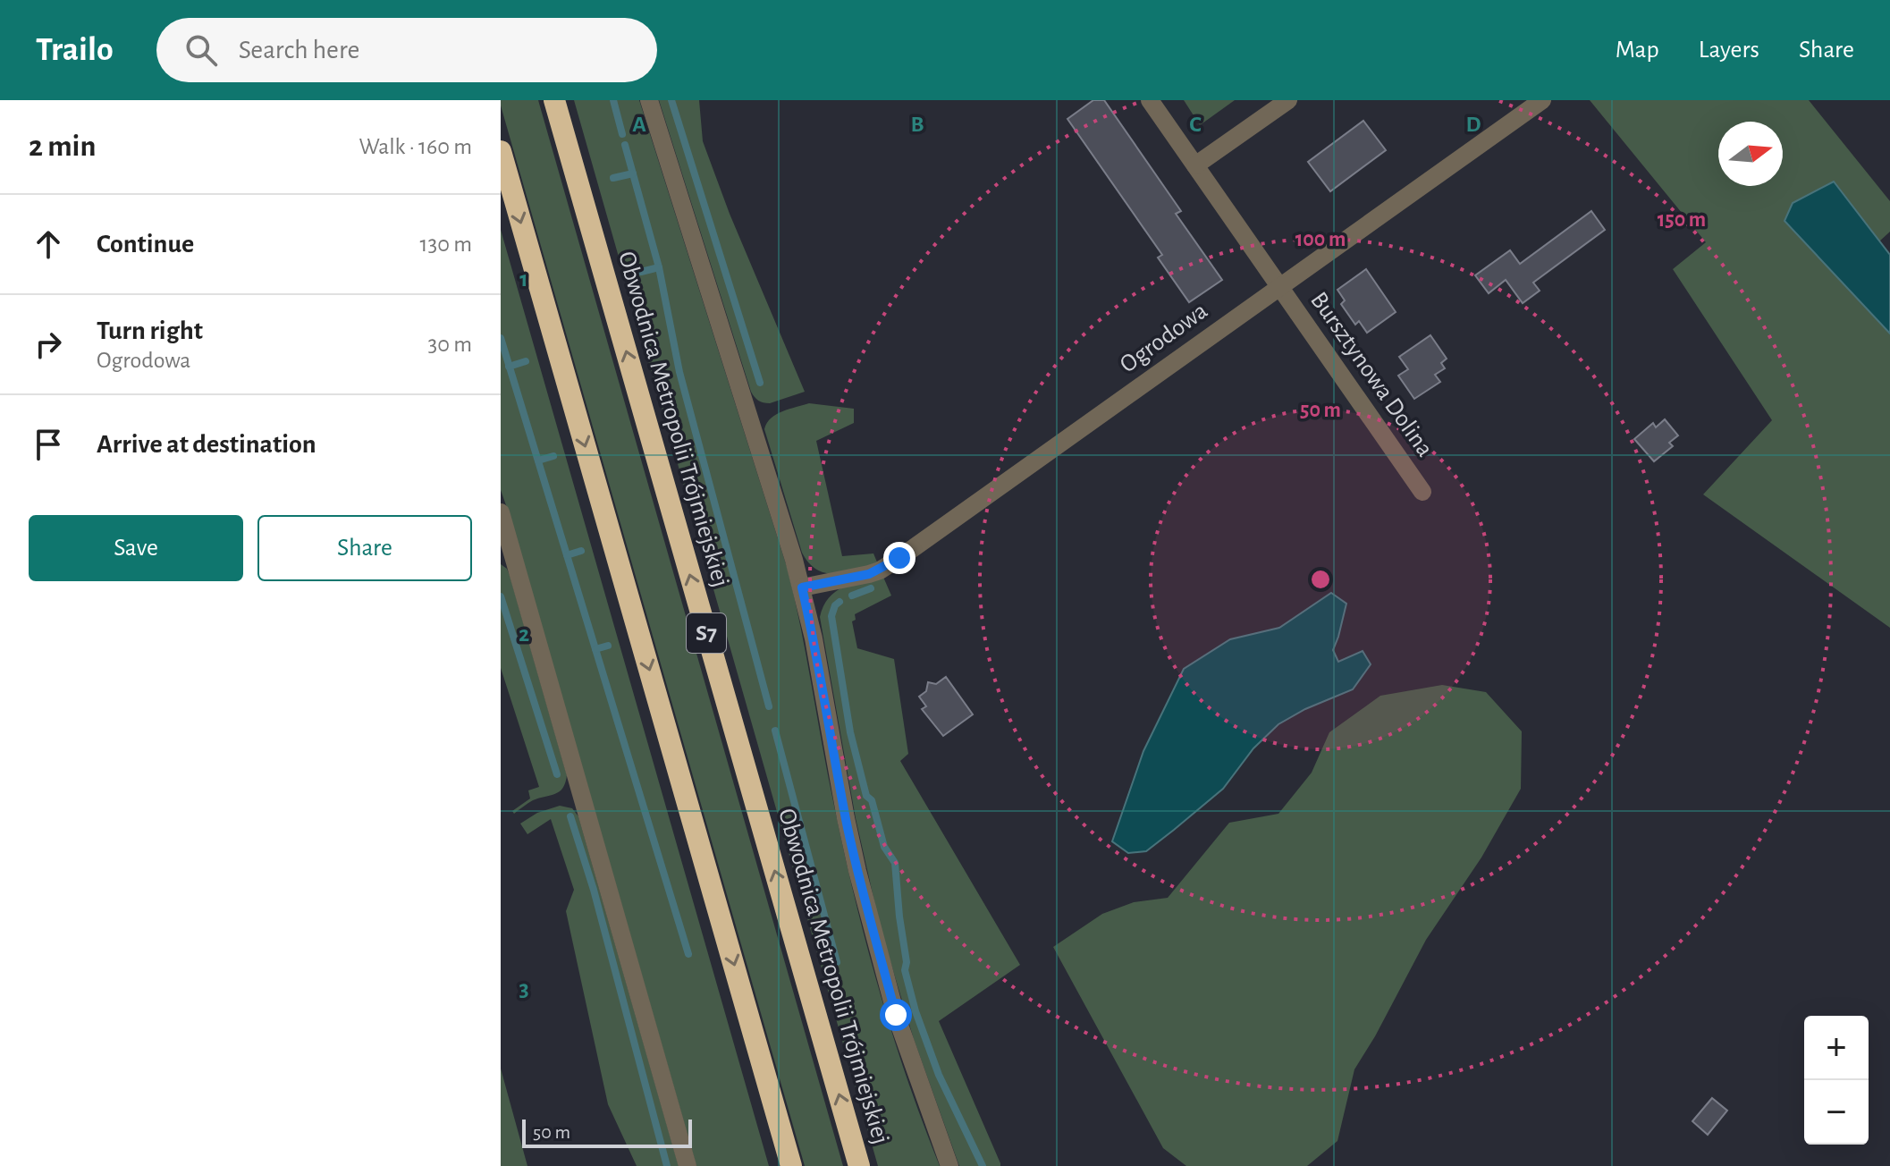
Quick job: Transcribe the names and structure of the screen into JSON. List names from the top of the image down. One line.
{"streets":{"highway":["Obwodnica Metropolii Trójmiejskiej","S7"],"street":["Ogrodowa","Bursztynowa Dolina"]},"crossings":[["Ogrodowa","Bursztynowa Dolina"]],"scale_bar":"50 m","north":"right","page":{"header":"Trailo","search":"Search here","nav":["Map","Layers","Share"],"heading":["2 min","Walk · 160 m"],"list":[["Continue","130 m"],["Turn right","Ogrodowa","30 m"],"Arrive at destination"],"buttons":["Save","Share"],"map_buttons":["+","−"],"scale":"50 m"},"grid":{"columns":["A","B","C","D"],"rows":["1","2","3"]},"rings":["150 m","100 m","50 m"]}
